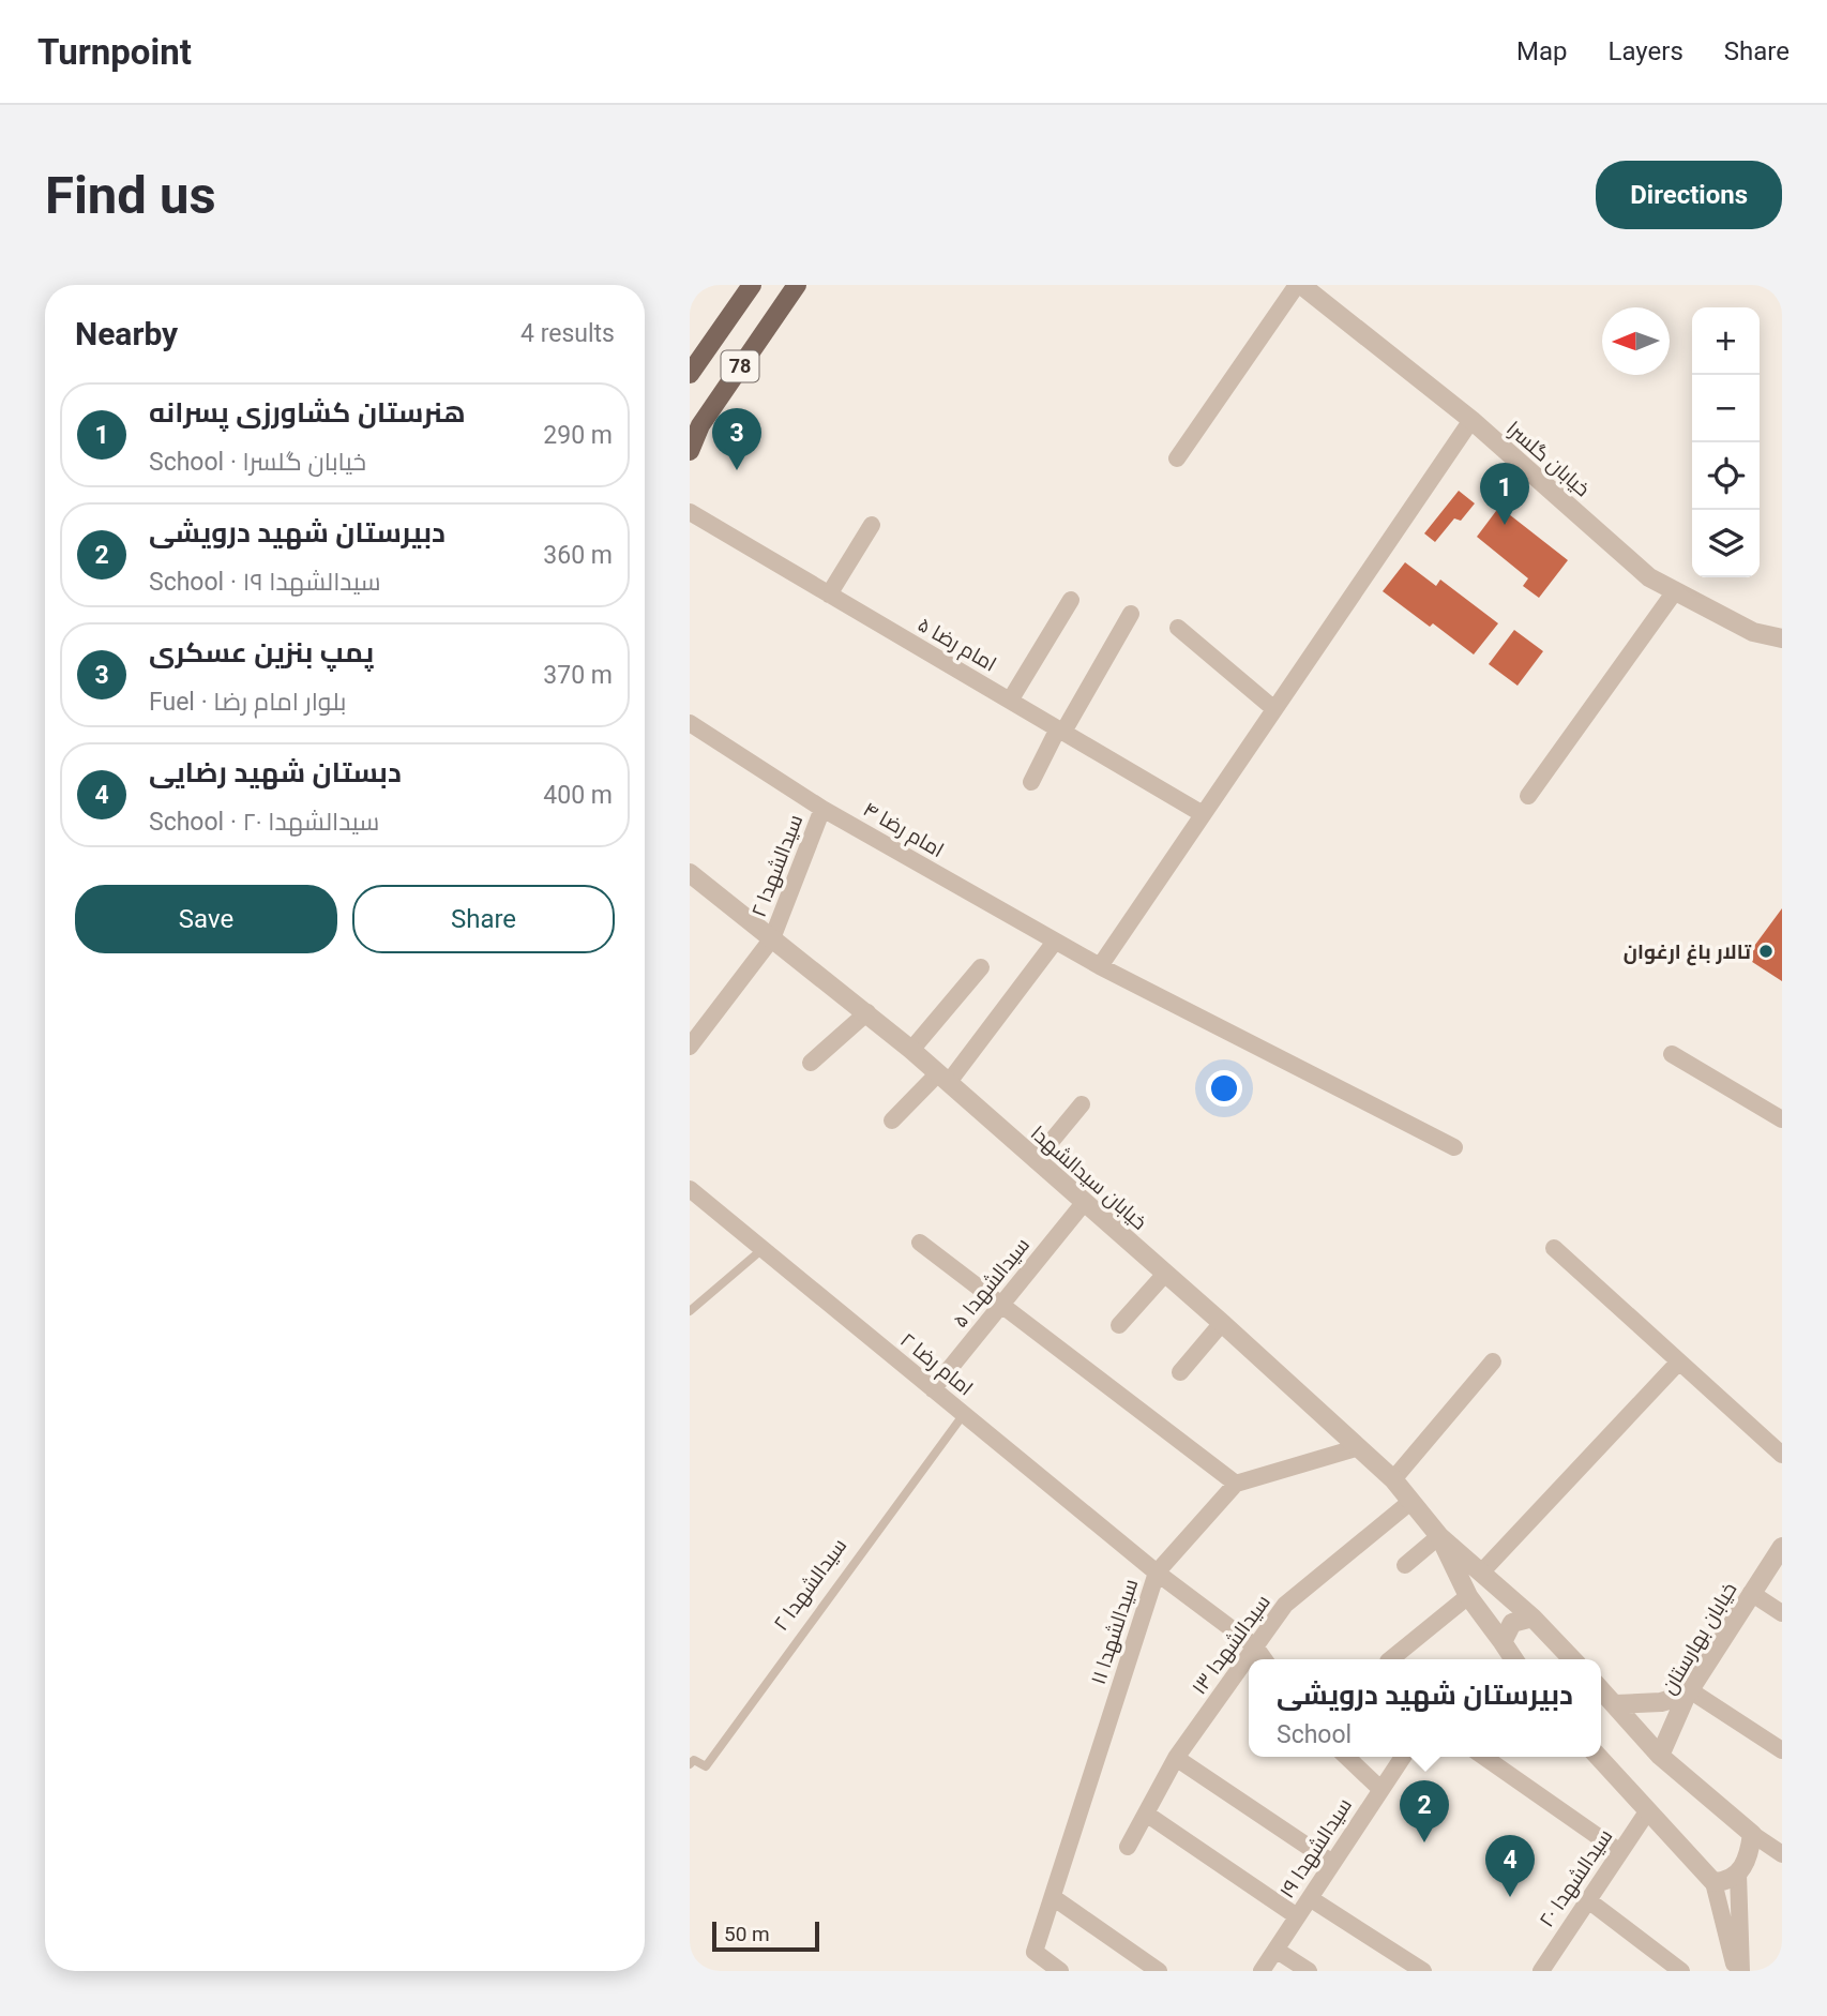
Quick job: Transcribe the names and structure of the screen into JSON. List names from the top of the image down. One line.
{"streets":{"main road":["78"],"street":["خیابان گلسرا","امام رضا ۵","امام رضا ۴","سیدالشهدا ۲","خیابان سیدالشهدا","سیدالشهدا ۵","امام رضا ۲","سیدالشهدا ۱۱","خیابان بهارستان","سیدالشهدا ۱۳","سیدالشهدا ۱۹","سیدالشهدا ۲۰"]},"crossings":[["امام رضا ۴","سیدالشهدا ۲"],["سیدالشهدا ۲","خیابان سیدالشهدا"],["سیدالشهدا ۲","امام رضا ۲"],["خیابان سیدالشهدا","سیدالشهدا ۵"],["خیابان سیدالشهدا","سیدالشهدا ۱۳"],["سیدالشهدا ۵","امام رضا ۲"],["امام رضا ۲","سیدالشهدا ۱۱"],["امام رضا ۲","سیدالشهدا ۱۳"]],"places":["تالار باغ ارغوان"],"scale_bar":"50 m","north":"left","page":{"header":"Turnpoint","nav":["Map","Layers","Share"],"buttons":["Directions",["Save","Share"]],"title":"Find us","heading":["Nearby","4 results"],"map_buttons":["+","−"],"list":[{"mark":"1","name":"هنرستان کشاورزی پسرانه","note":"School · خیابان گلسرا","value":"290 m"},{"mark":"2","name":"دبیرستان شهید درویشی","note":"School · سیدالشهدا ۱۹","value":"360 m"},{"mark":"3","name":"پمپ بنزین عسکری","note":"Fuel · بلوار امام رضا","value":"370 m"},{"mark":"4","name":"دبستان شهید رضایی","note":"School · سیدالشهدا ۲۰","value":"400 m"}],"pins":["3","1","2","4"],"popup":["دبیرستان شهید درویشی","School"],"scale":"50 m"}}
